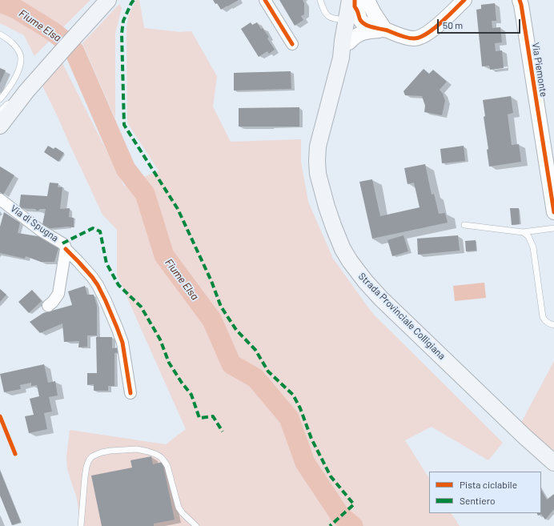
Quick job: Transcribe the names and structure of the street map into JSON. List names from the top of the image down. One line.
{"streets":{"main road":["Strada Provinciale Colligiana"],"street":["Via Piemonte","Via di Spugna"]},"water":["Fiume Elsa"],"legend":["Pista ciclabile","Sentiero"],"scale_bar":"50 m"}
